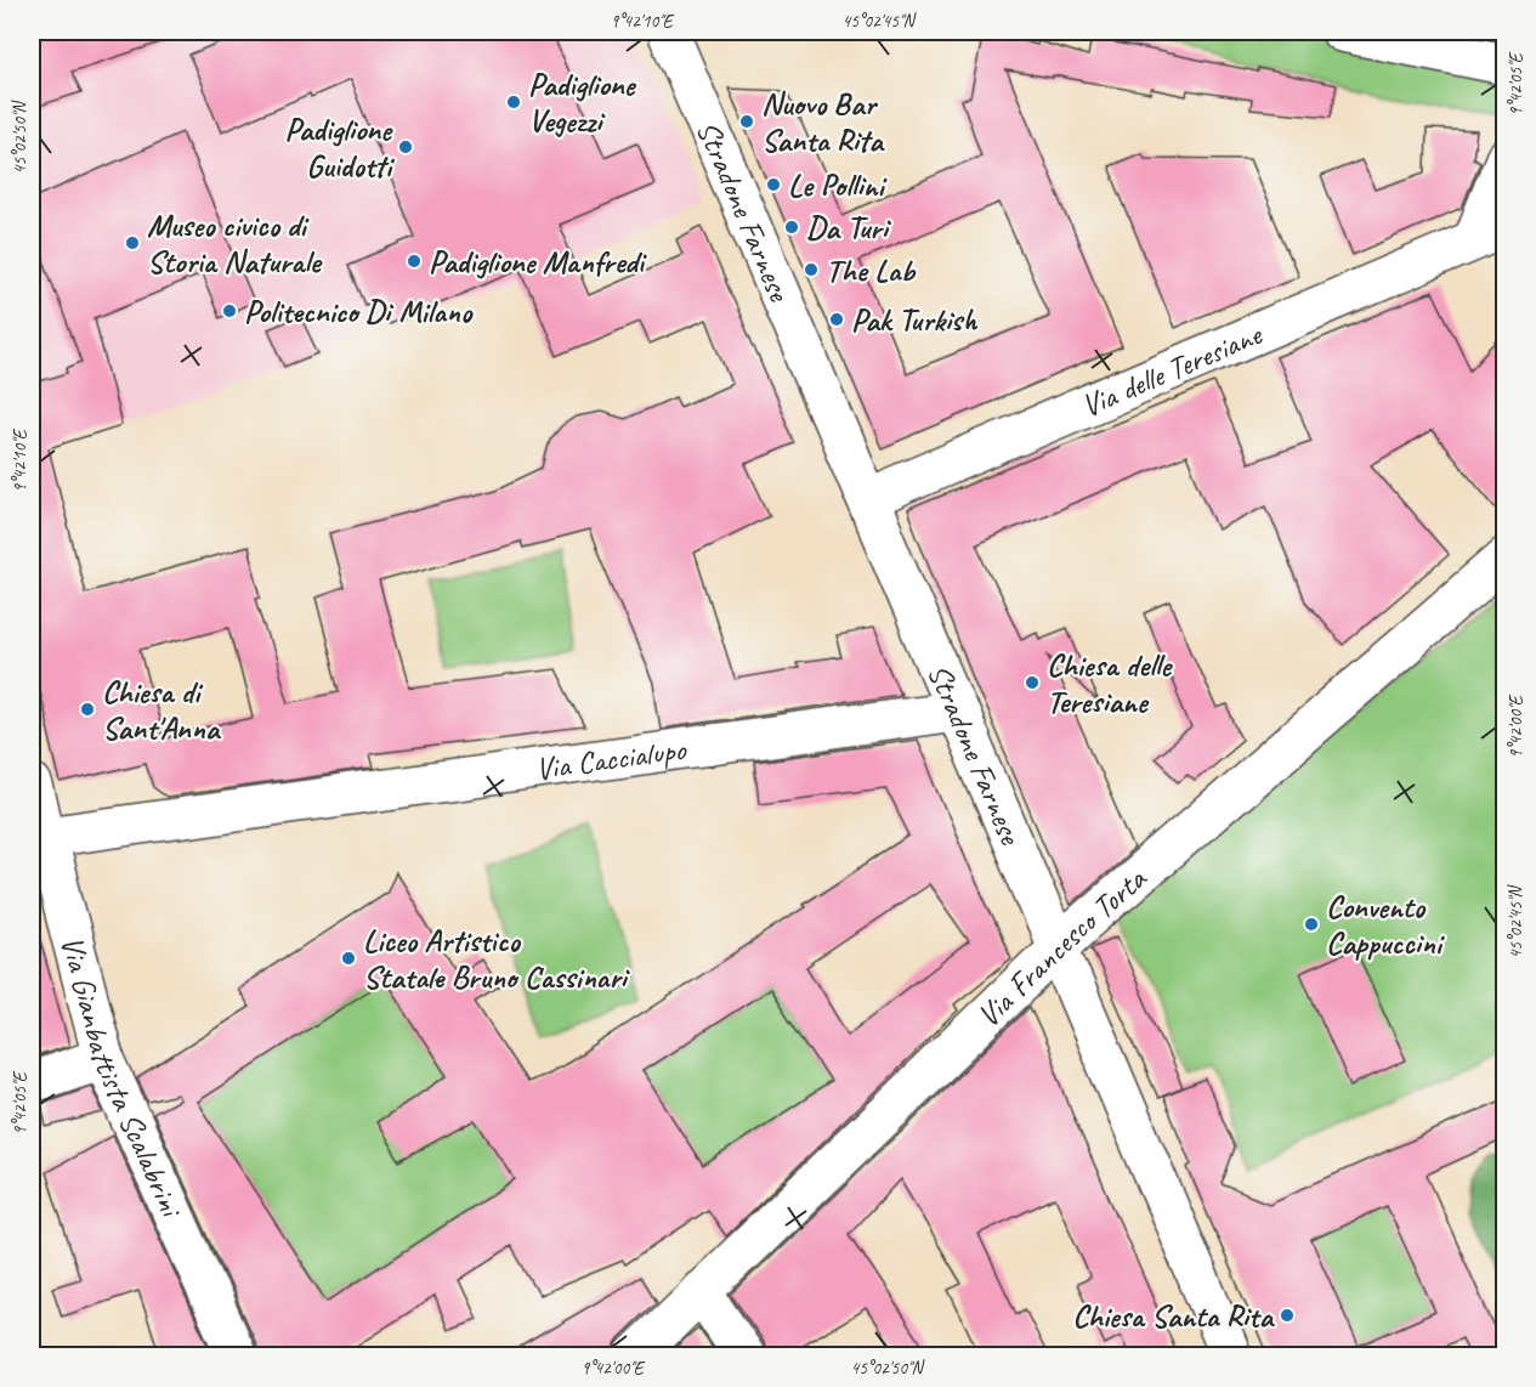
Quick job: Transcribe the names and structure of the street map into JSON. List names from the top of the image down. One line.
{"streets":{"street":["Stradone Farnese","Via delle Teresiane","Via Caccialupo","Via Francesco Torta","Via Gianbattista Scalabrini"]},"crossings":[["Stradone Farnese","Via delle Teresiane"],["Stradone Farnese","Via Caccialupo"],["Stradone Farnese","Via Francesco Torta"],["Via Caccialupo","Via Gianbattista Scalabrini"]],"places":["Padiglione Vegezzi","Nuovo Bar Santa Rita","Padiglione Guidotti","Le Pollini","Da Turi","Museo civico di Storia Naturale","Padiglione Manfredi","The Lab","Politecnico Di Milano","Pak Turkish","Chiesa delle Teresiane","Chiesa di Sant'Anna","Convento Cappuccini","Liceo Artistico Statale Bruno Cassinari","Chiesa Santa Rita"],"coordinates":["9°42'10\"E","45°02'45\"N","9°42'05\"E","45°02'50\"N","9°42'00\"E"]}
